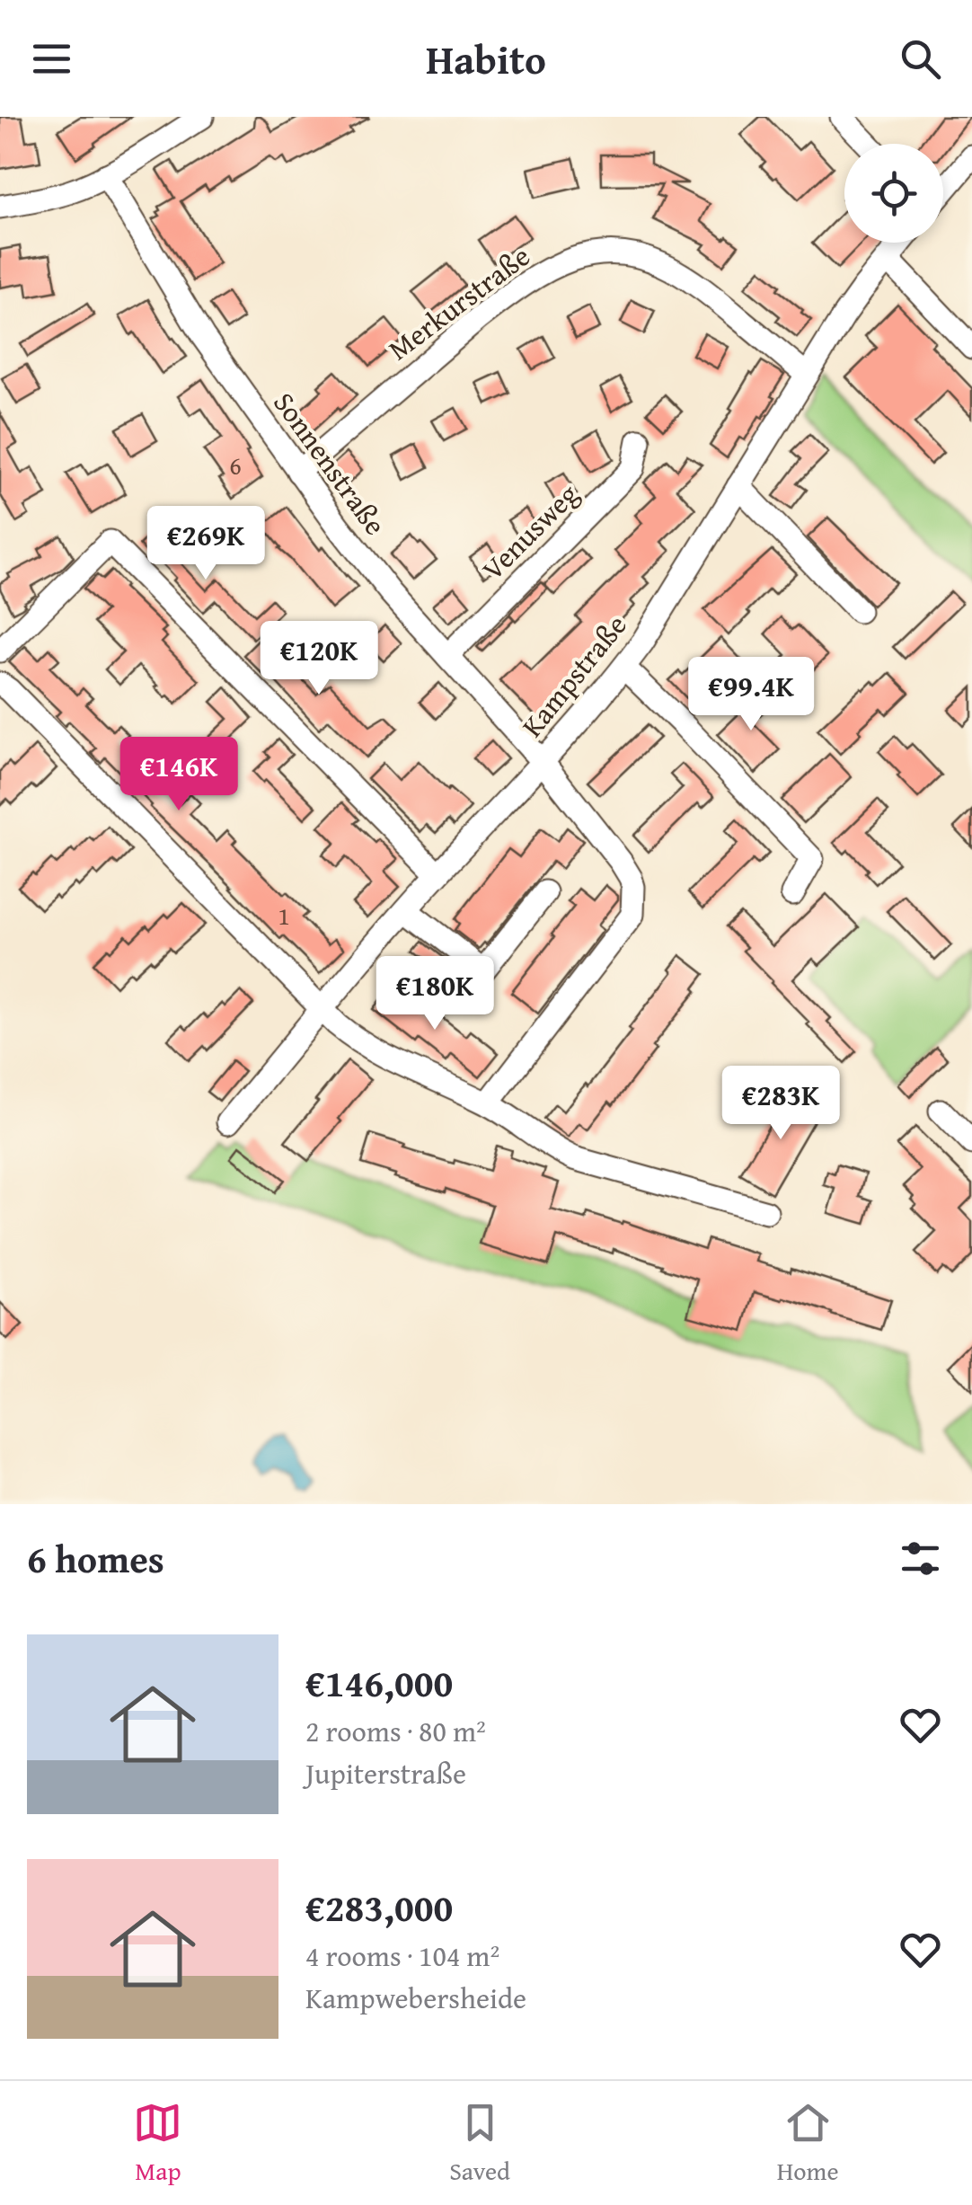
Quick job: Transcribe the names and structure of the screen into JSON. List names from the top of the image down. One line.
{"streets":{"street":["Merkurstraße","Sonnenstraße","Venusweg","Kampstraße"]},"crossings":[["Merkurstraße","Sonnenstraße"],["Merkurstraße","Kampstraße"],["Sonnenstraße","Venusweg"],["Sonnenstraße","Kampstraße"]],"house_numbers":["6","1"],"page":{"header":"Habito","price":["€269K","€120K","€99.4K","€146K","€180K","€283K"],"heading":"6 homes","list":[{"name":"€146,000","note":"2 rooms · 80 m² · Jupiterstraße"},{"name":"€283,000","note":"4 rooms · 104 m² · Kampwebersheide"}],"tabs":["Map","Saved","Home"]}}
